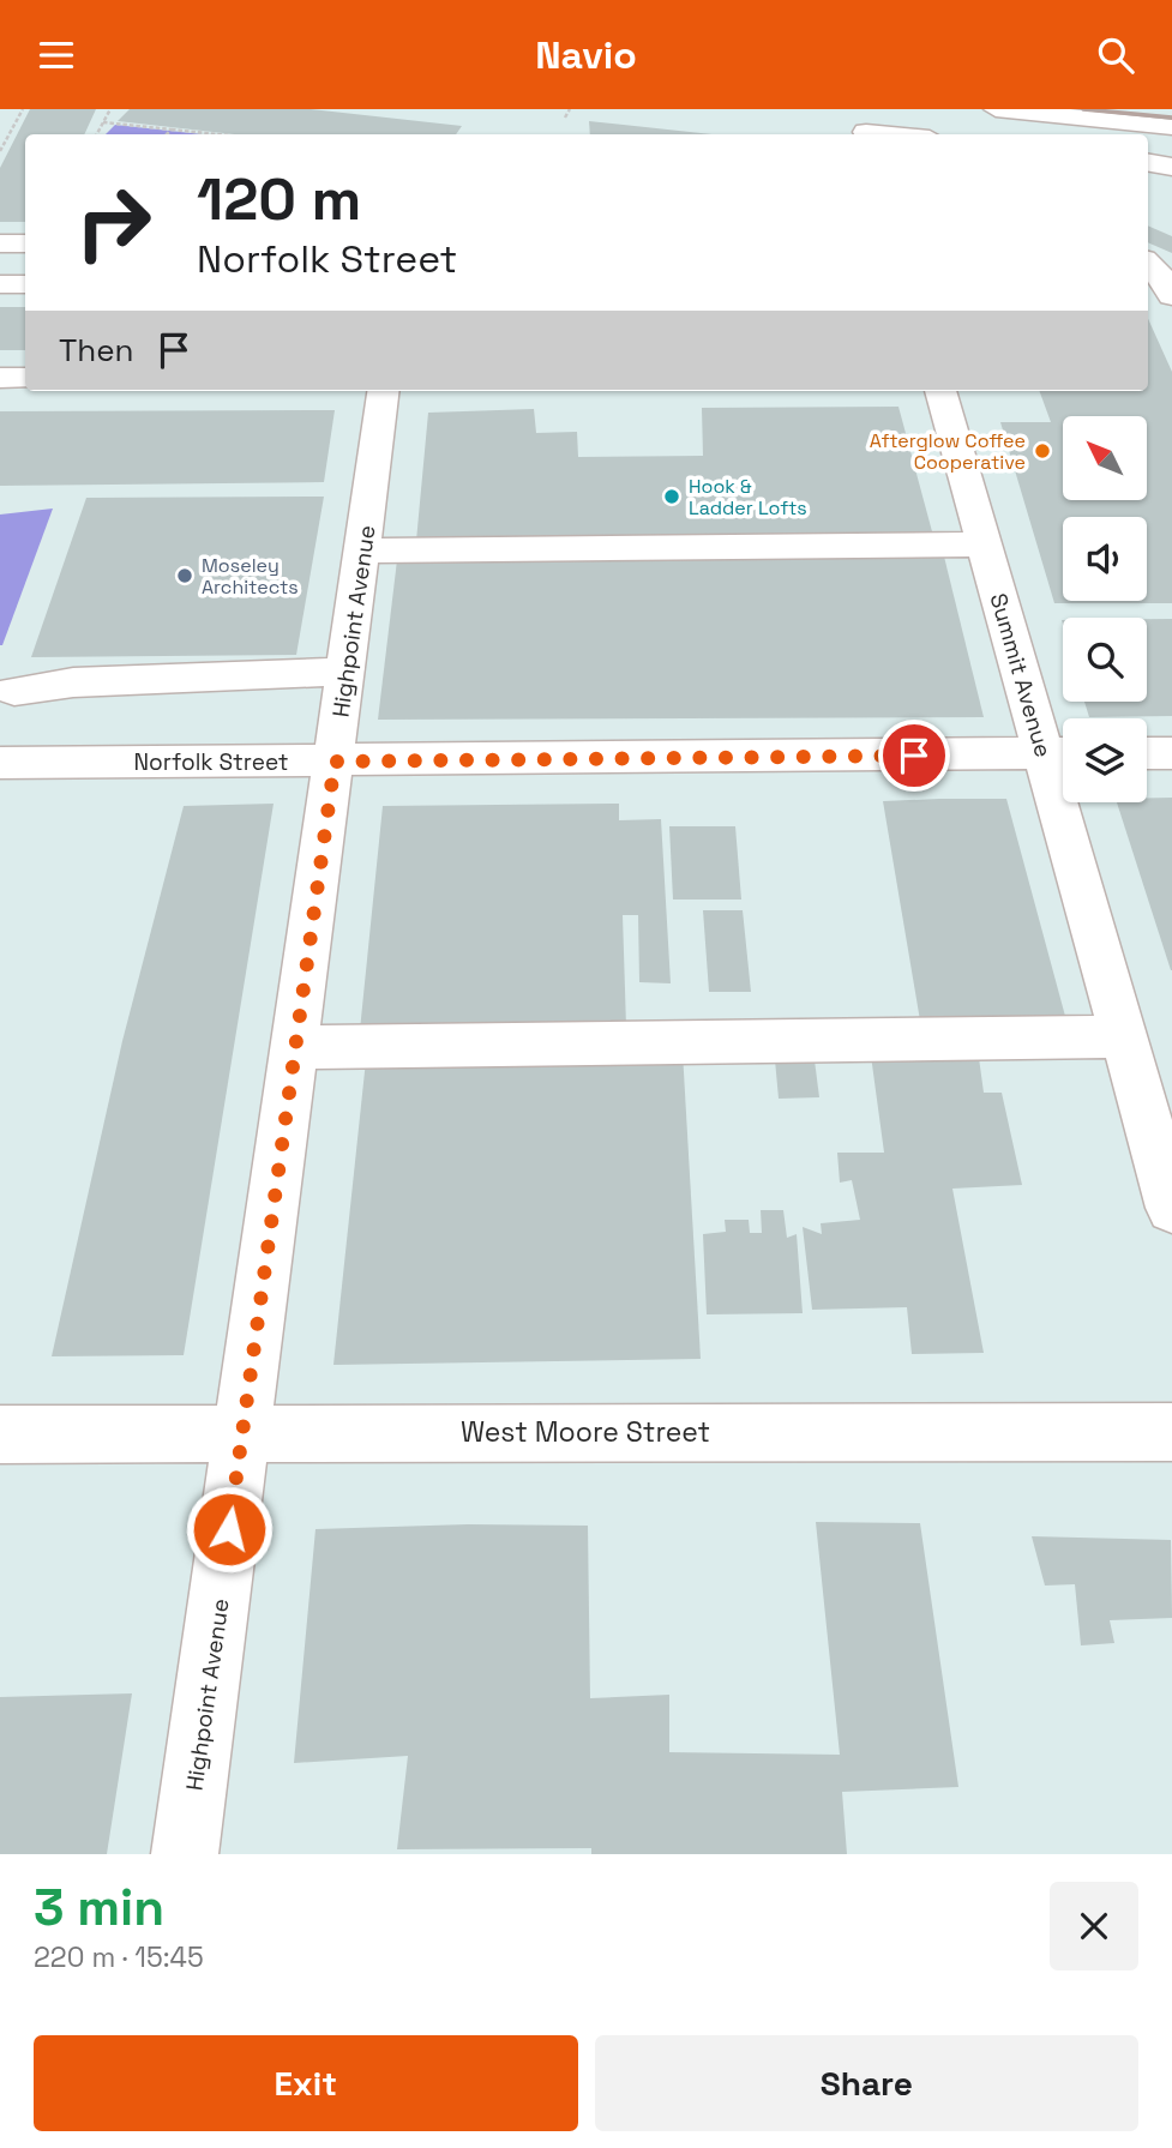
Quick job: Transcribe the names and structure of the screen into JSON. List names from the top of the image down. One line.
{"streets":{"street":["Highpoint Avenue","Summit Avenue","Norfolk Street","West Moore Street"]},"crossings":[["Highpoint Avenue","Norfolk Street"],["Highpoint Avenue","West Moore Street"],["Summit Avenue","Norfolk Street"]],"places":["Afterglow Coffee Cooperative","Hook & Ladder Lofts","Moseley Architects"],"north":"top left","page":{"header":"Navio","turn":["120 m","Norfolk Street"],"then":"Then","heading":["3 min","220 m · 15:45"],"buttons":["Exit","Share"]}}
